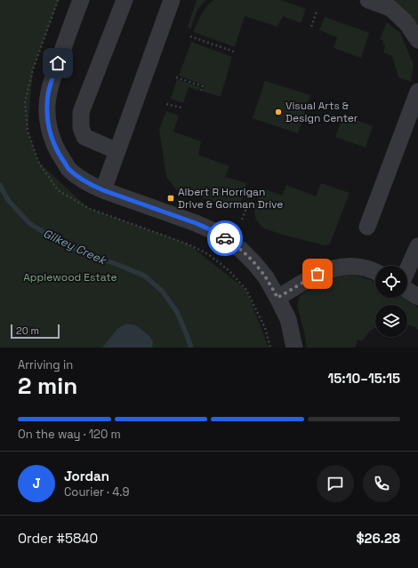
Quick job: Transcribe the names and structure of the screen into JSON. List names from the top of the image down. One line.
{"water":["Gilkey Creek"],"parks":["Applewood Estate"],"places":{"other":["Visual Arts & Design Center"],"transit":["Albert R Horrigan Drive & Gorman Drive"]},"scale_bar":"20 m","page":{"scale":"20 m","heading":["2 min","Arriving in","15:10–15:15"],"panel":["Jordan","Courier · 4.9","Order #5840","$26.28"],"bar":"On the way · 120 m","round":"J"}}
